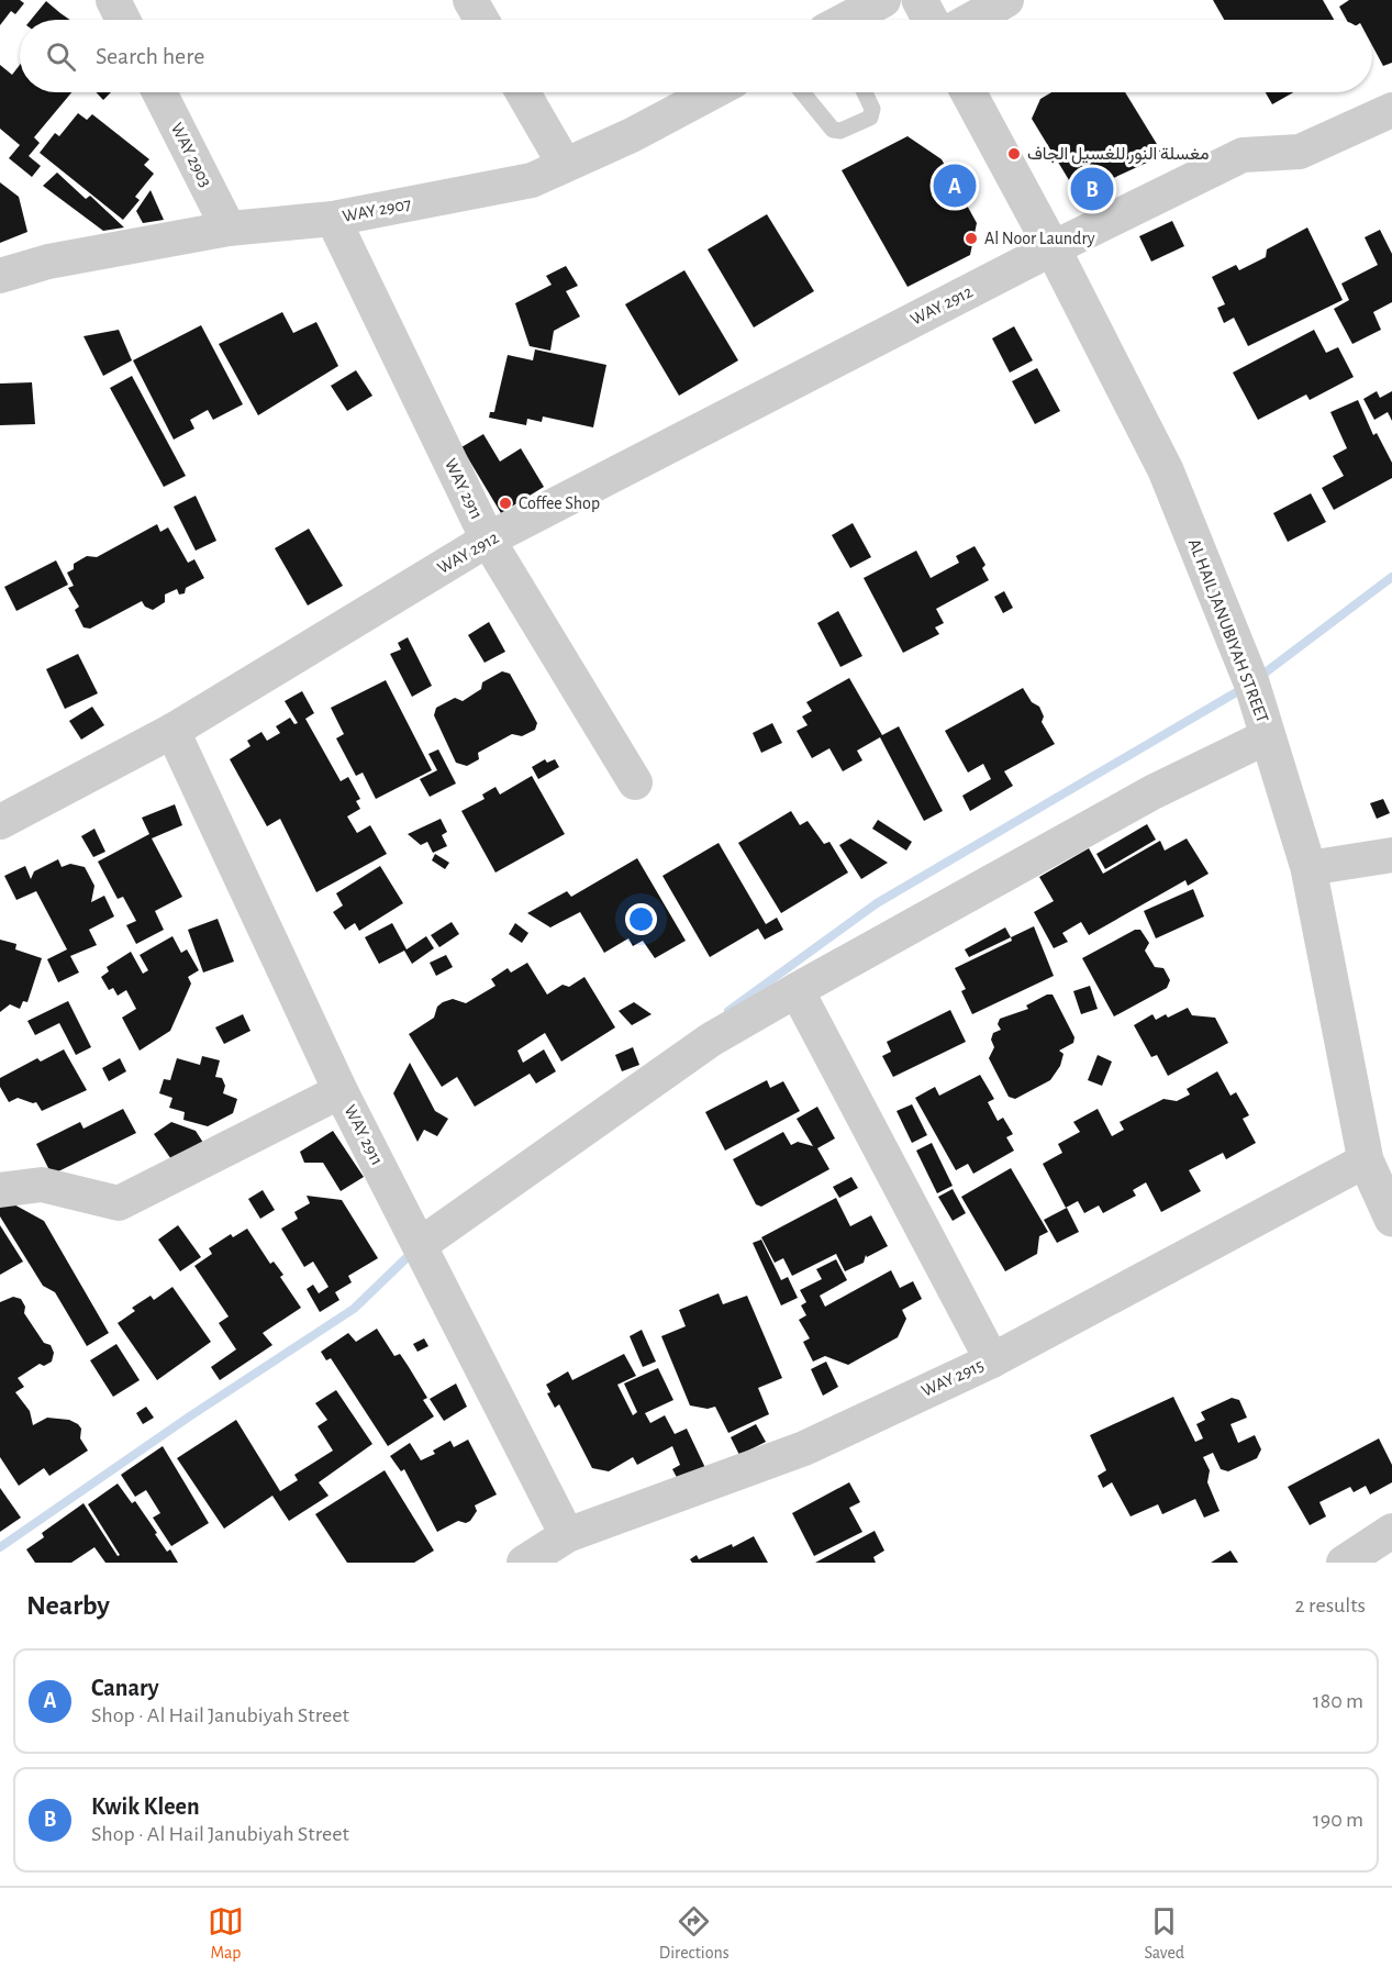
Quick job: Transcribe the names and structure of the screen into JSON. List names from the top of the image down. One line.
{"streets":{"street":["WAY 2903","WAY 2907","WAY 2912","WAY 2911","AL HAIL JANUBIYAH STREET","WAY 2915"]},"crossings":[["WAY 2903","WAY 2907"],["WAY 2907","WAY 2911"],["WAY 2912","WAY 2911"],["WAY 2912","AL HAIL JANUBIYAH STREET"],["WAY 2911","WAY 2915"],["AL HAIL JANUBIYAH STREET","WAY 2915"]],"places":["مغسلة النور للغسيل الجاف","Al Noor Laundry","Coffee Shop"],"page":{"search":"Search here","pins":["A","B"],"heading":["Nearby","2 results"],"list":[{"mark":"A","name":"Canary","note":"Shop · Al Hail Janubiyah Street","value":"180 m"},{"mark":"B","name":"Kwik Kleen","note":"Shop · Al Hail Janubiyah Street","value":"190 m"}],"nav":["Map","Directions","Saved"]}}
